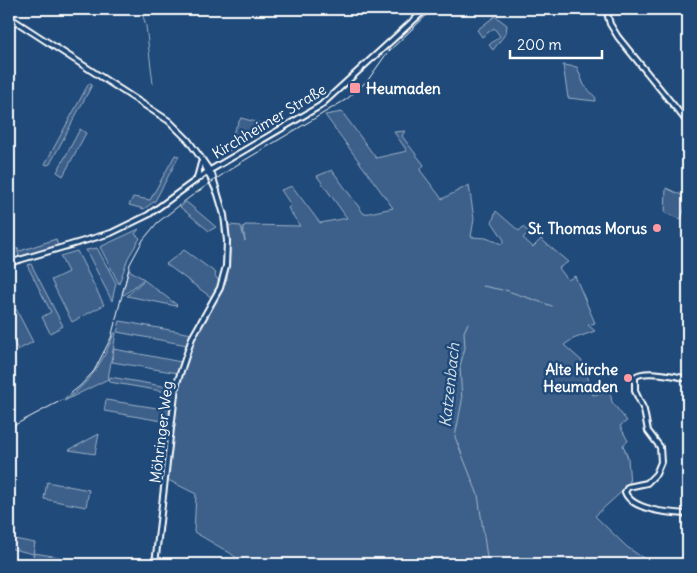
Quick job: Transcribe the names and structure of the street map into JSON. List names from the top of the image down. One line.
{"streets":{"street":["Kirchheimer Straße","Möhringer Weg"]},"crossings":[["Kirchheimer Straße","Möhringer Weg"]],"water":["Katzenbach"],"places":{"transit":["Heumaden"],"other":["St. Thomas Morus","Alte Kirche Heumaden"]},"scale_bar":"200 m"}
